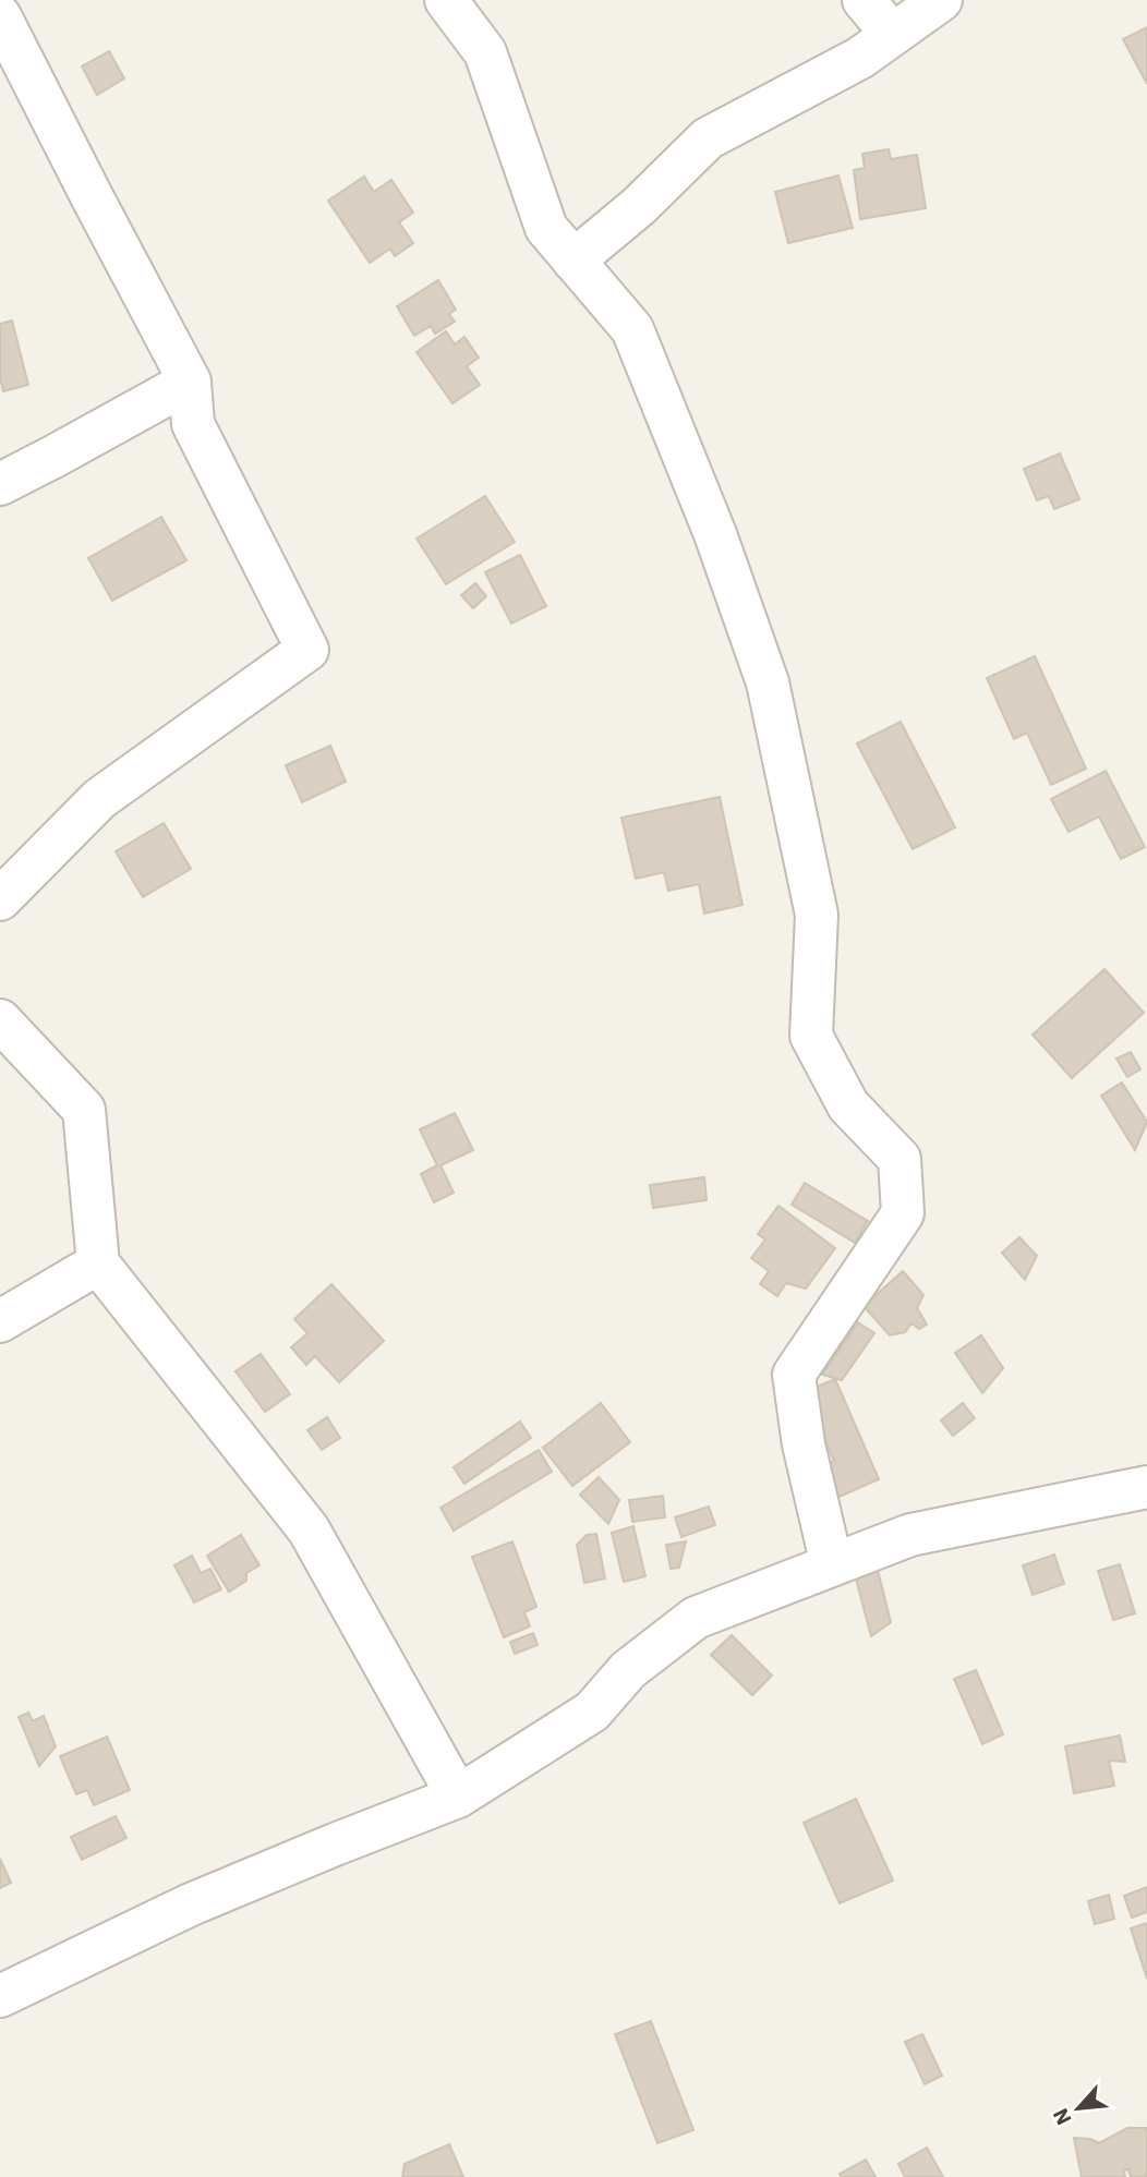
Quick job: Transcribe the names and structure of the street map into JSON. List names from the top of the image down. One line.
{"north":"bottom left"}
